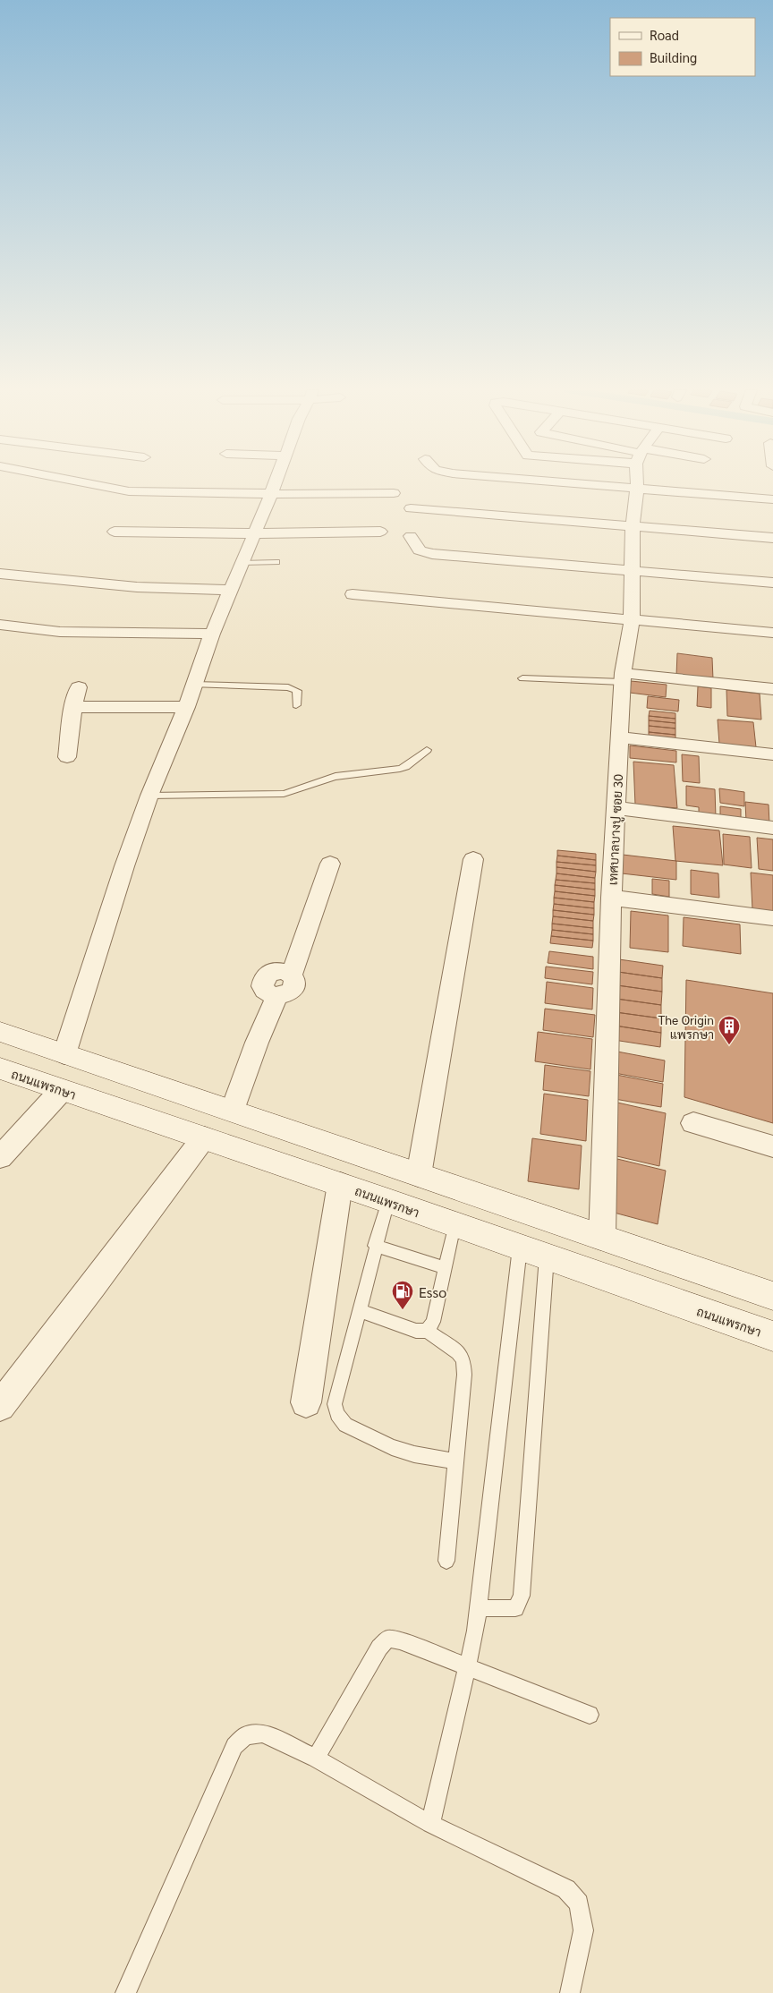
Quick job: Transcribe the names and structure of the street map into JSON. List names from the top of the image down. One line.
{"streets":{"main road":["ถนนแพรกษา"],"street":["เทศบาลบางปู ซอย 30"]},"places":{"building":["The Origin แพรกษา"],"fuel station":["Esso"]},"legend":["Road","Building"]}
